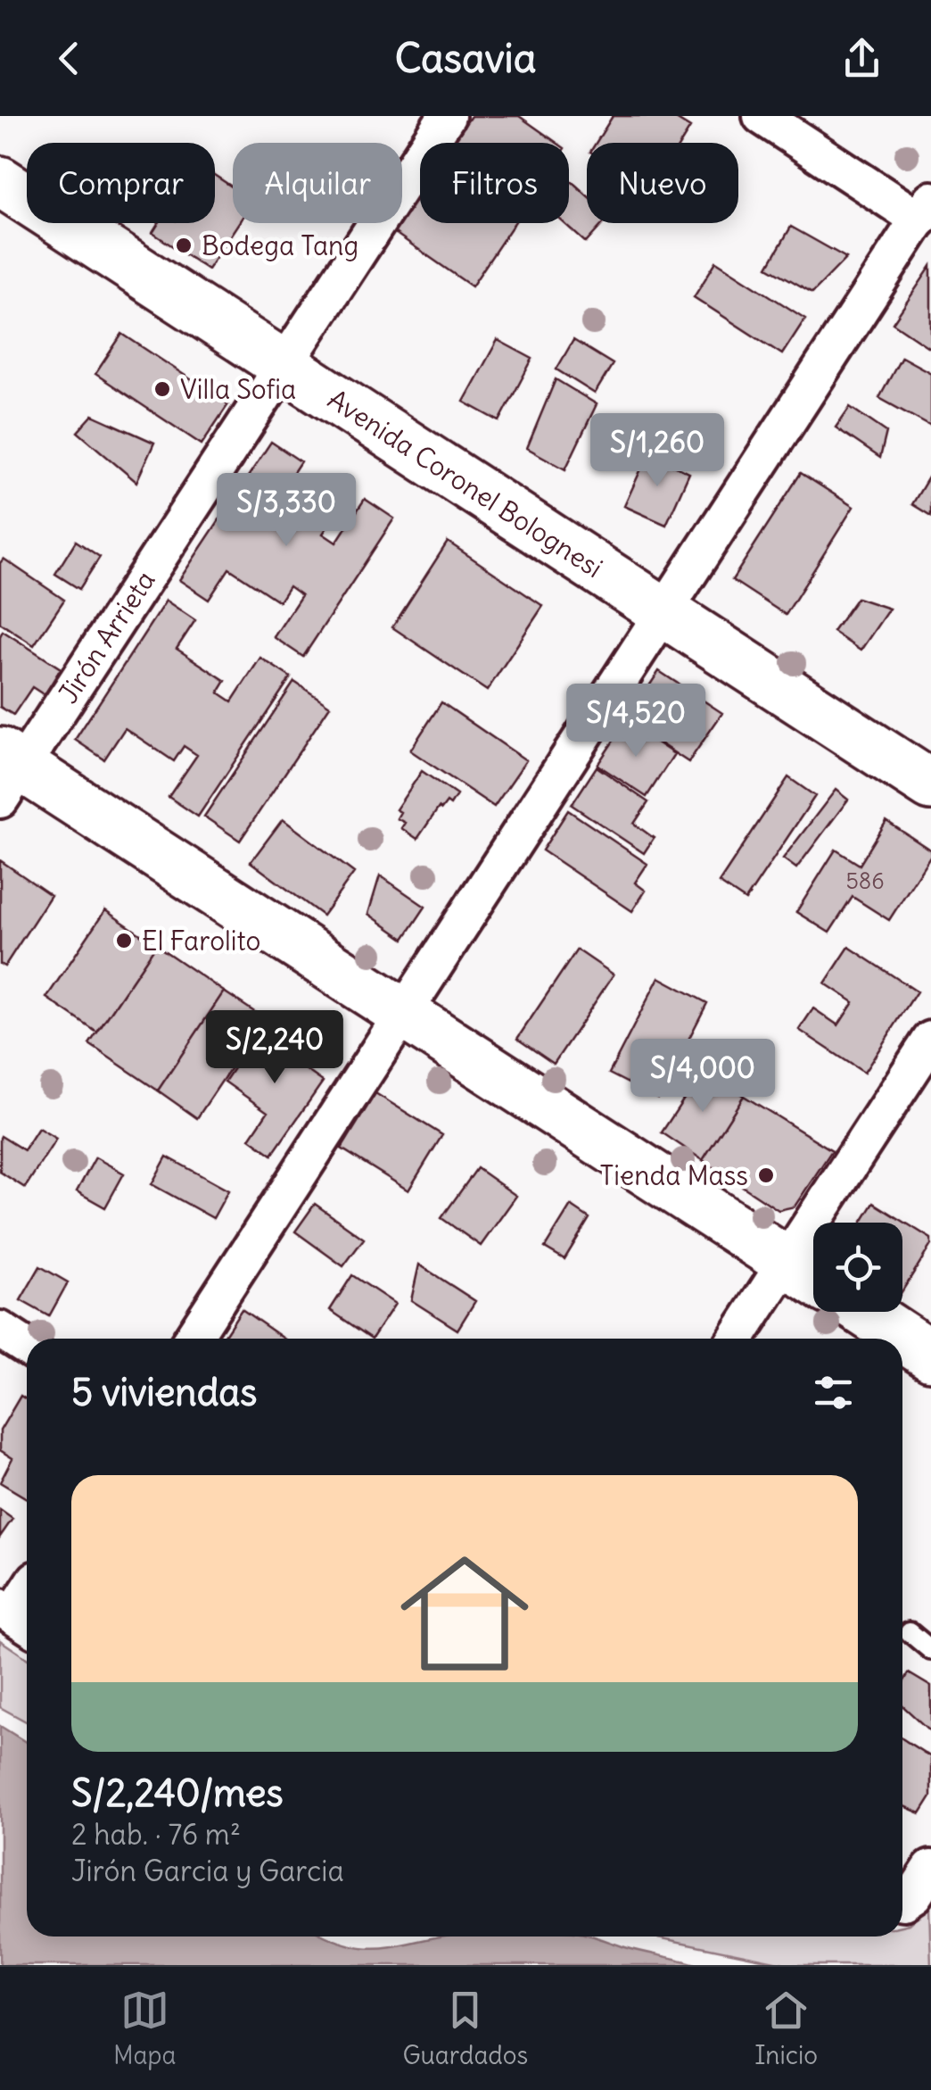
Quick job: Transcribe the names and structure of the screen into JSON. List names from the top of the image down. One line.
{"streets":{"main road":["Avenida Coronel Bolognesi"],"street":["Jirón Arrieta"]},"crossings":[["Avenida Coronel Bolognesi","Jirón Arrieta"]],"places":["Bodega Tang","Villa Sofia","El Farolito","Tienda Mass"],"house_numbers":["586"],"page":{"header":"Casavia","chip":["Comprar","Alquilar","Filtros","Nuevo"],"price":["S/1,260","S/3,330","S/4,520","S/2,240","S/4,000"],"heading":"5 viviendas","list":[{"name":"S/2,240/mes","note":"2 hab. · 76 m² · Jirón Garcia y Garcia"}],"tabs":["Mapa","Guardados","Inicio"]}}
